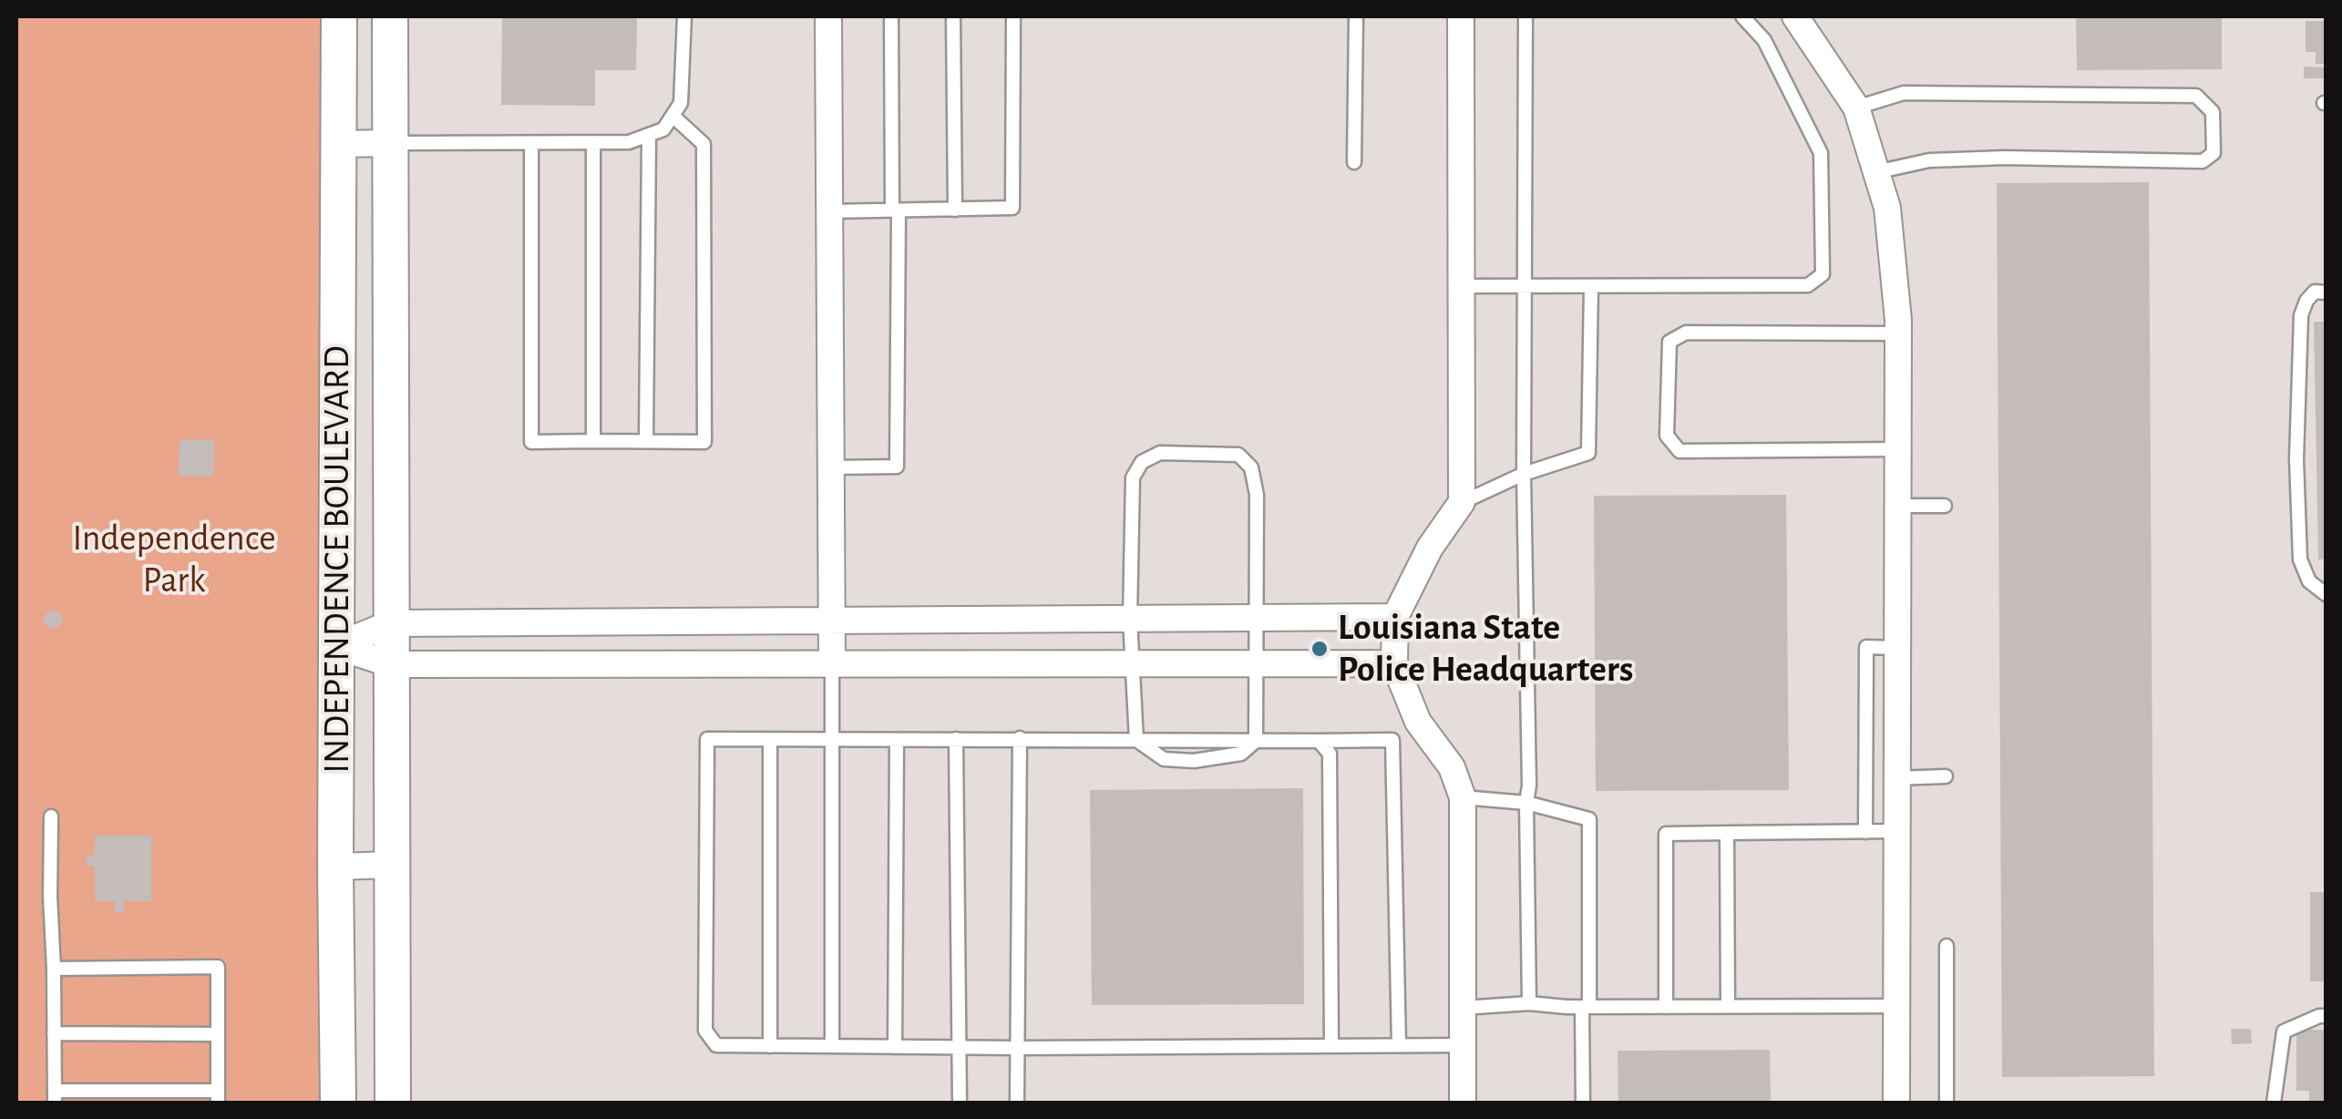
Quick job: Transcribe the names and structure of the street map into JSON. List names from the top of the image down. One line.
{"streets":{"main road":["INDEPENDENCE BOULEVARD"]},"parks":["Independence Park"],"places":["Louisiana State Police Headquarters"]}
